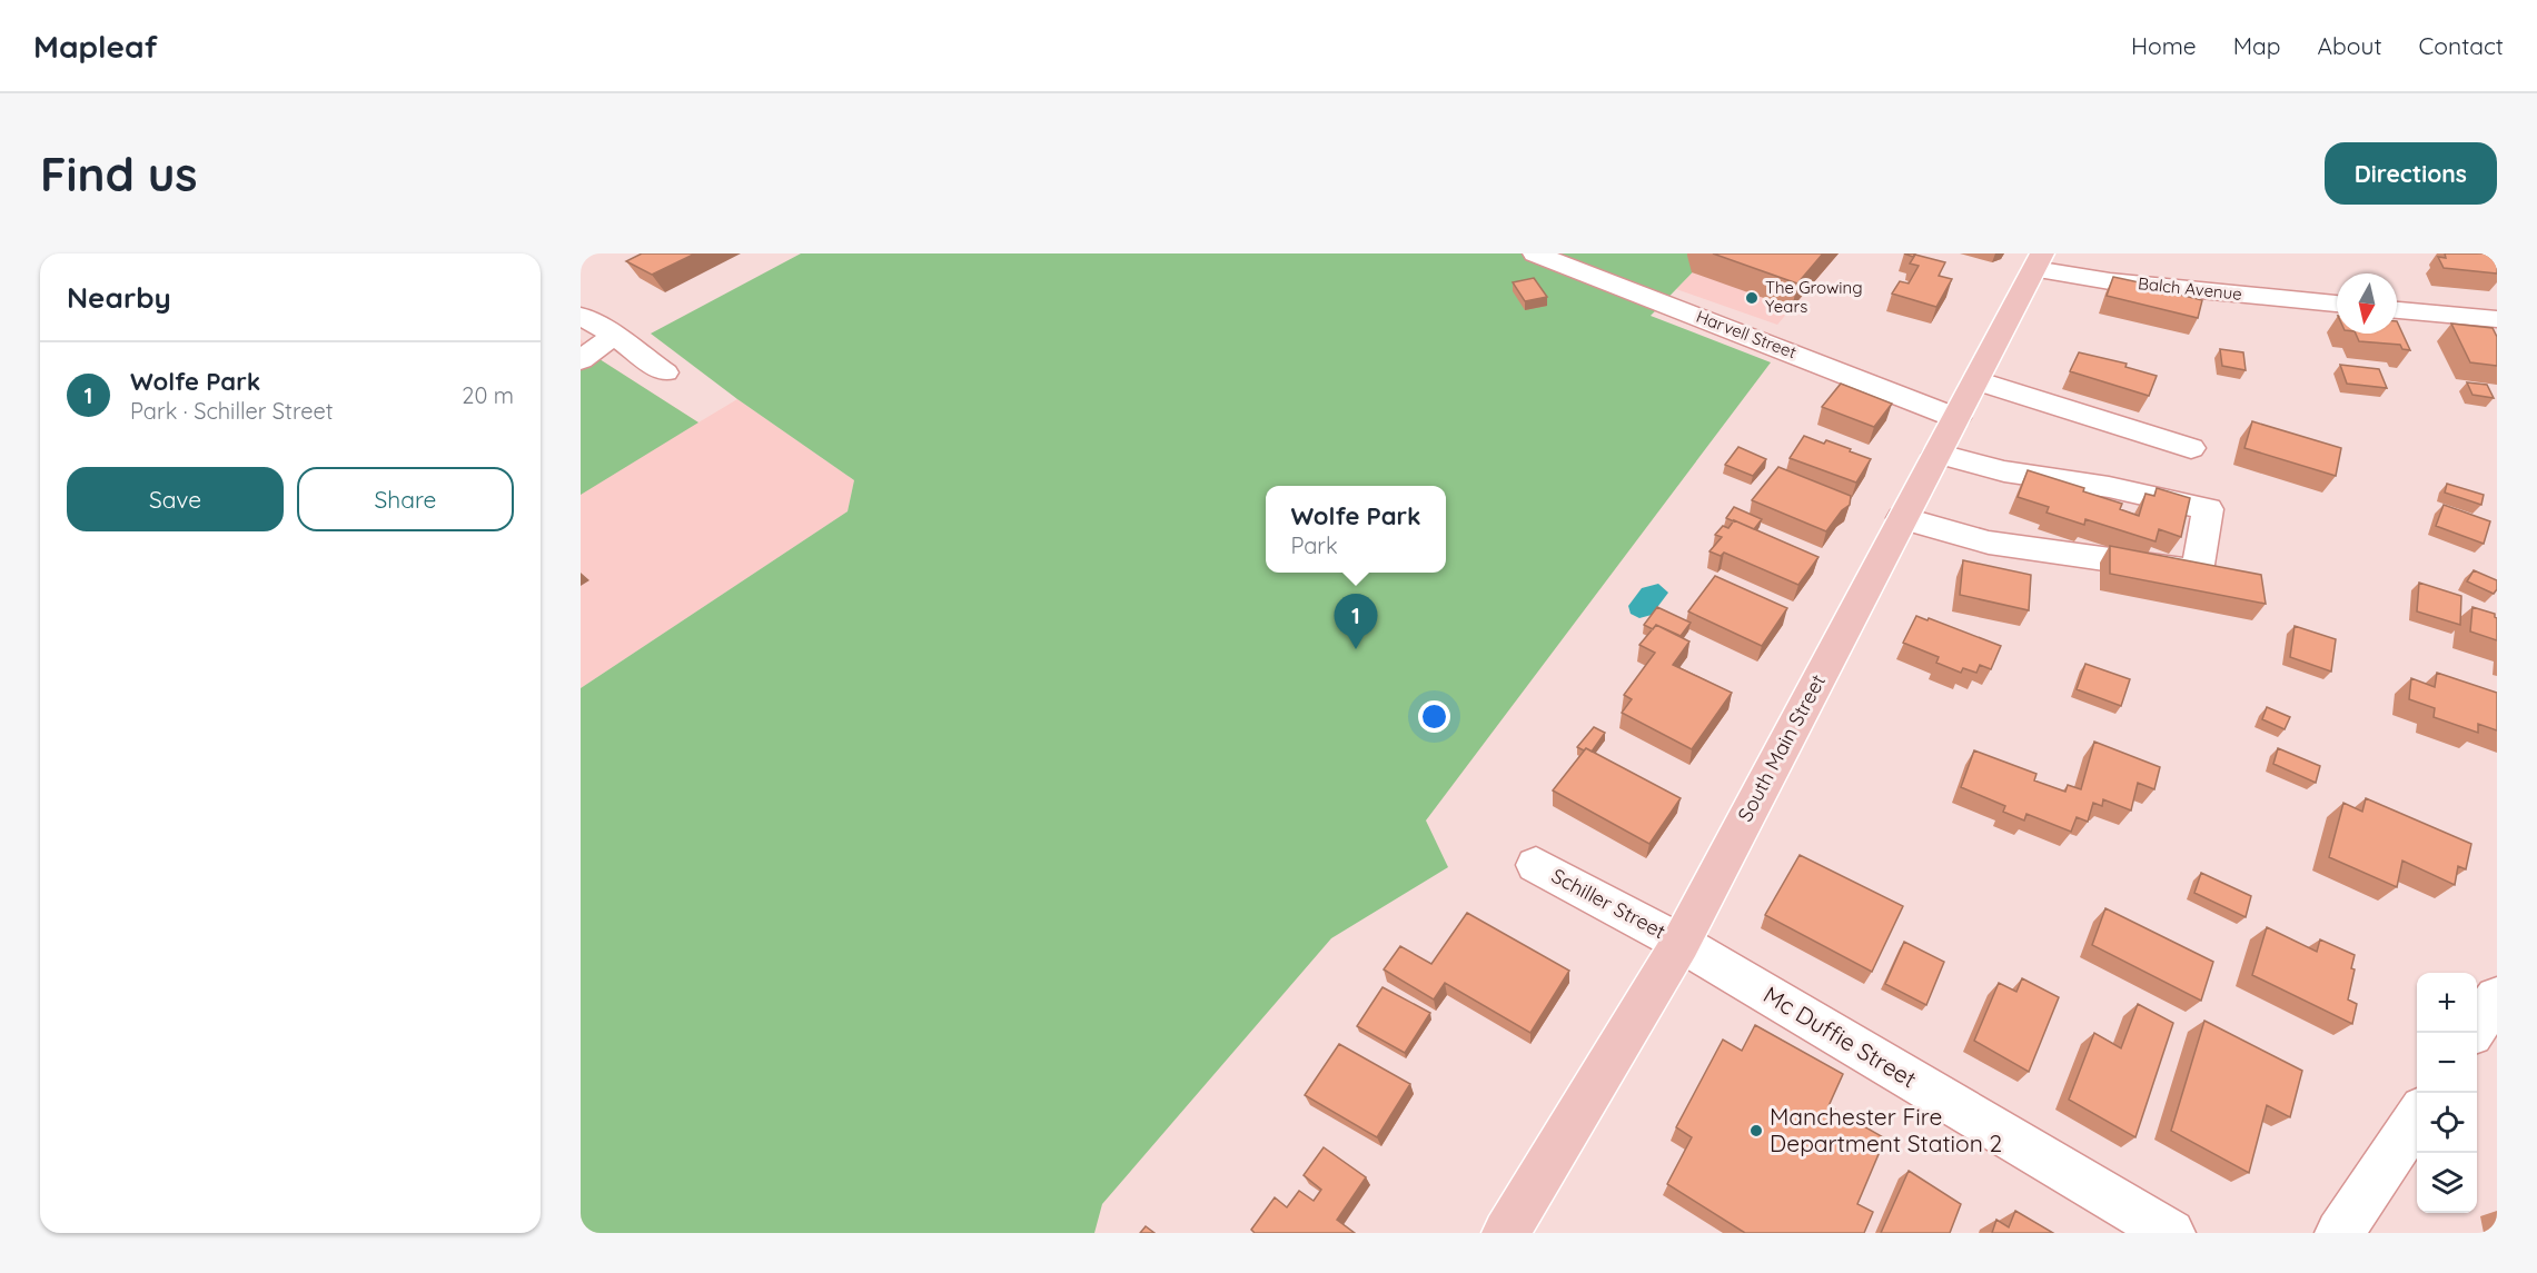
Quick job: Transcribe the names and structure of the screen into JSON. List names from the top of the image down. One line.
{"streets":{"main road":["South Main Street"],"street":["Balch Avenue","Harvell Street","Schiller Street","Mc Duffie Street"]},"crossings":[["Balch Avenue","South Main Street"],["Harvell Street","South Main Street"],["South Main Street","Schiller Street"],["South Main Street","Mc Duffie Street"],["Schiller Street","Mc Duffie Street"]],"places":["The Growing Years","Manchester Fire Department Station 2"],"north":"bottom","page":{"header":"Mapleaf","nav":["Home","Map","About","Contact"],"buttons":["Directions",["Save","Share"]],"title":"Find us","heading":"Nearby","list":[{"mark":"1","name":"Wolfe Park","note":"Park · Schiller Street","value":"20 m"}],"popup":["Wolfe Park","Park"],"pins":"1","map_buttons":["+","−"]}}
